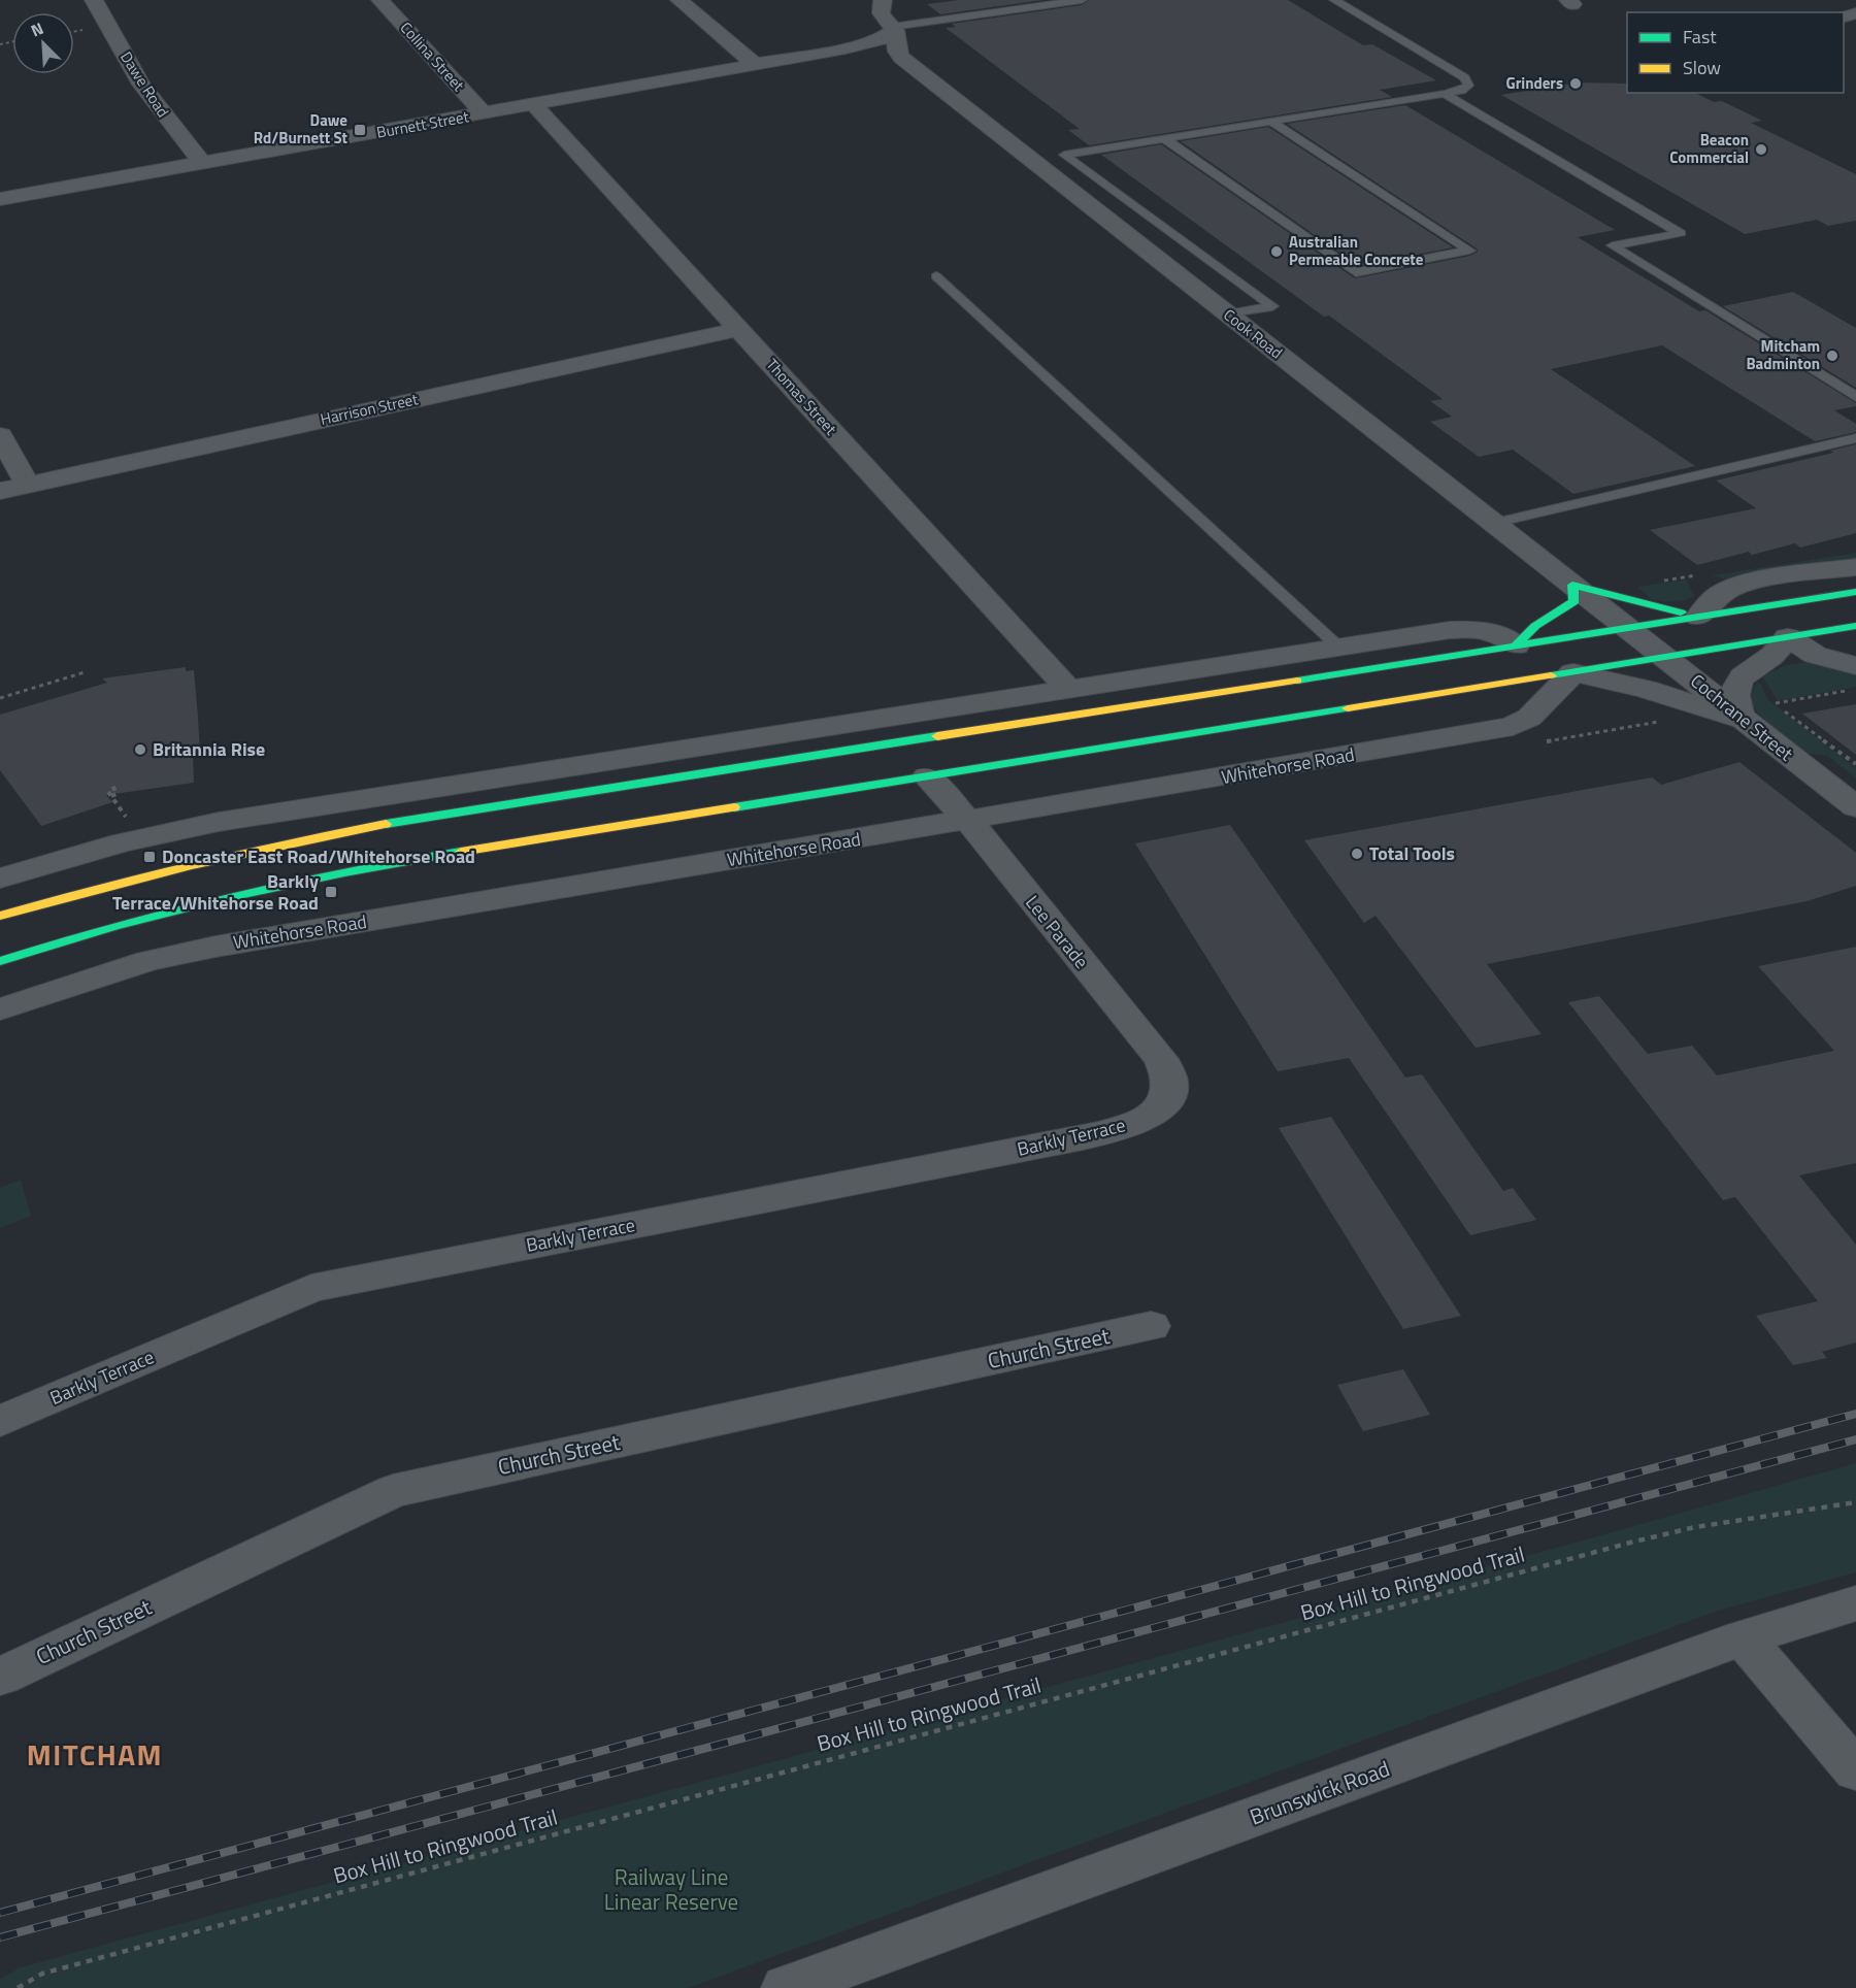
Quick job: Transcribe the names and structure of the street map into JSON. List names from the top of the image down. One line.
{"streets":{"street":["Collina Street","Dawe Road","Burnett Street","Cook Road","Thomas Street","Harrison Street","Cochrane Street","Whitehorse Road","Lee Parade","Barkly Terrace","Church Street","Brunswick Road"],"path":["Box Hill to Ringwood Trail"]},"crossings":[["Collina Street","Burnett Street"],["Dawe Road","Burnett Street"],["Burnett Street","Cook Road"],["Burnett Street","Thomas Street"],["Cook Road","Cochrane Street"],["Thomas Street","Harrison Street"],["Whitehorse Road","Lee Parade"],["Lee Parade","Barkly Terrace"]],"districts":["MITCHAM"],"parks":["Railway Line Linear Reserve"],"places":{"other":["Grinders","Beacon Commercial","Australian Permeable Concrete","Mitcham Badminton","Britannia Rise","Total Tools"],"transit":["Dawe Rd/Burnett St","Doncaster East Road/Whitehorse Road","Barkly Terrace/Whitehorse Road"]},"legend":["Fast","Slow"],"north":"top left"}
